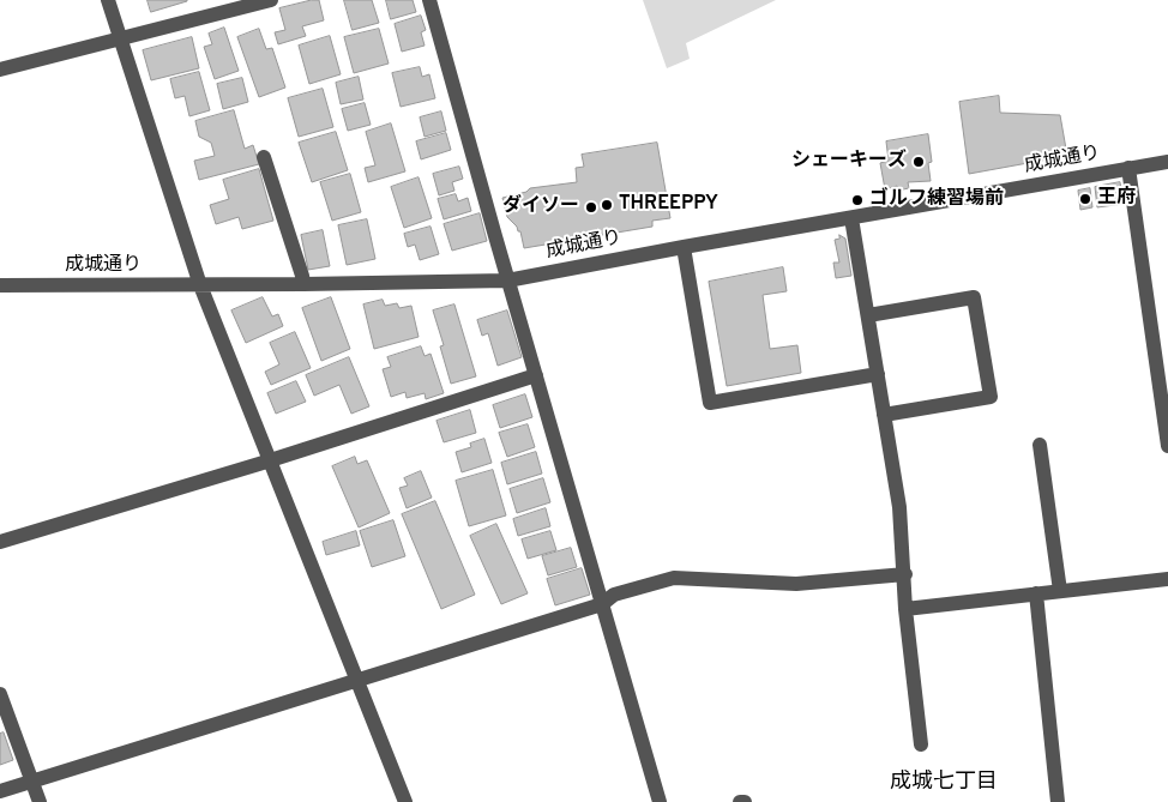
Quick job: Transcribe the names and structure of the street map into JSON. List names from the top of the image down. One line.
{"streets":{"street":["成城通り"]},"districts":["成城七丁目"],"places":["シェーキーズ","王府","ゴルフ練習場前","THREEPPY","ダイソー"]}
